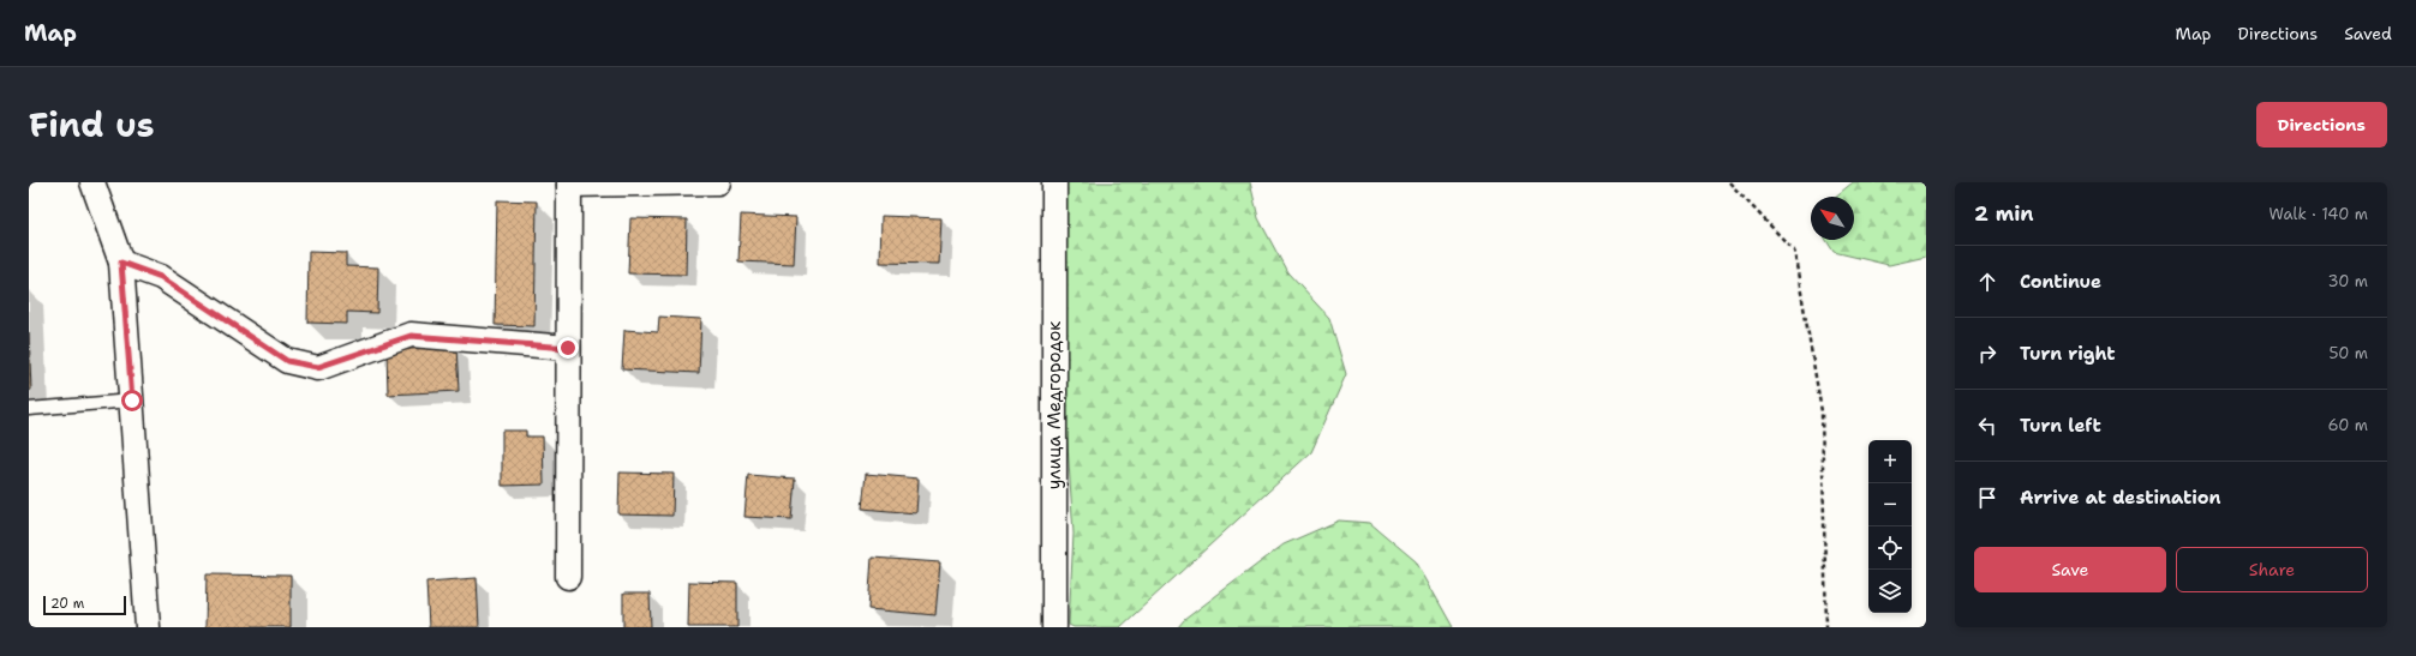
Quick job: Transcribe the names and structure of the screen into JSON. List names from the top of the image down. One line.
{"streets":{"street":["улица Медгородок"]},"scale_bar":"20 m","north":"top left","page":{"header":"Map","nav":["Map","Directions","Saved"],"title":"Find us","buttons":["Directions",["Save","Share"]],"heading":["2 min","Walk · 140 m"],"list":[["Continue","30 m"],["Turn right","50 m"],["Turn left","60 m"],"Arrive at destination"],"map_buttons":["+","−"],"scale":"20 m"}}
